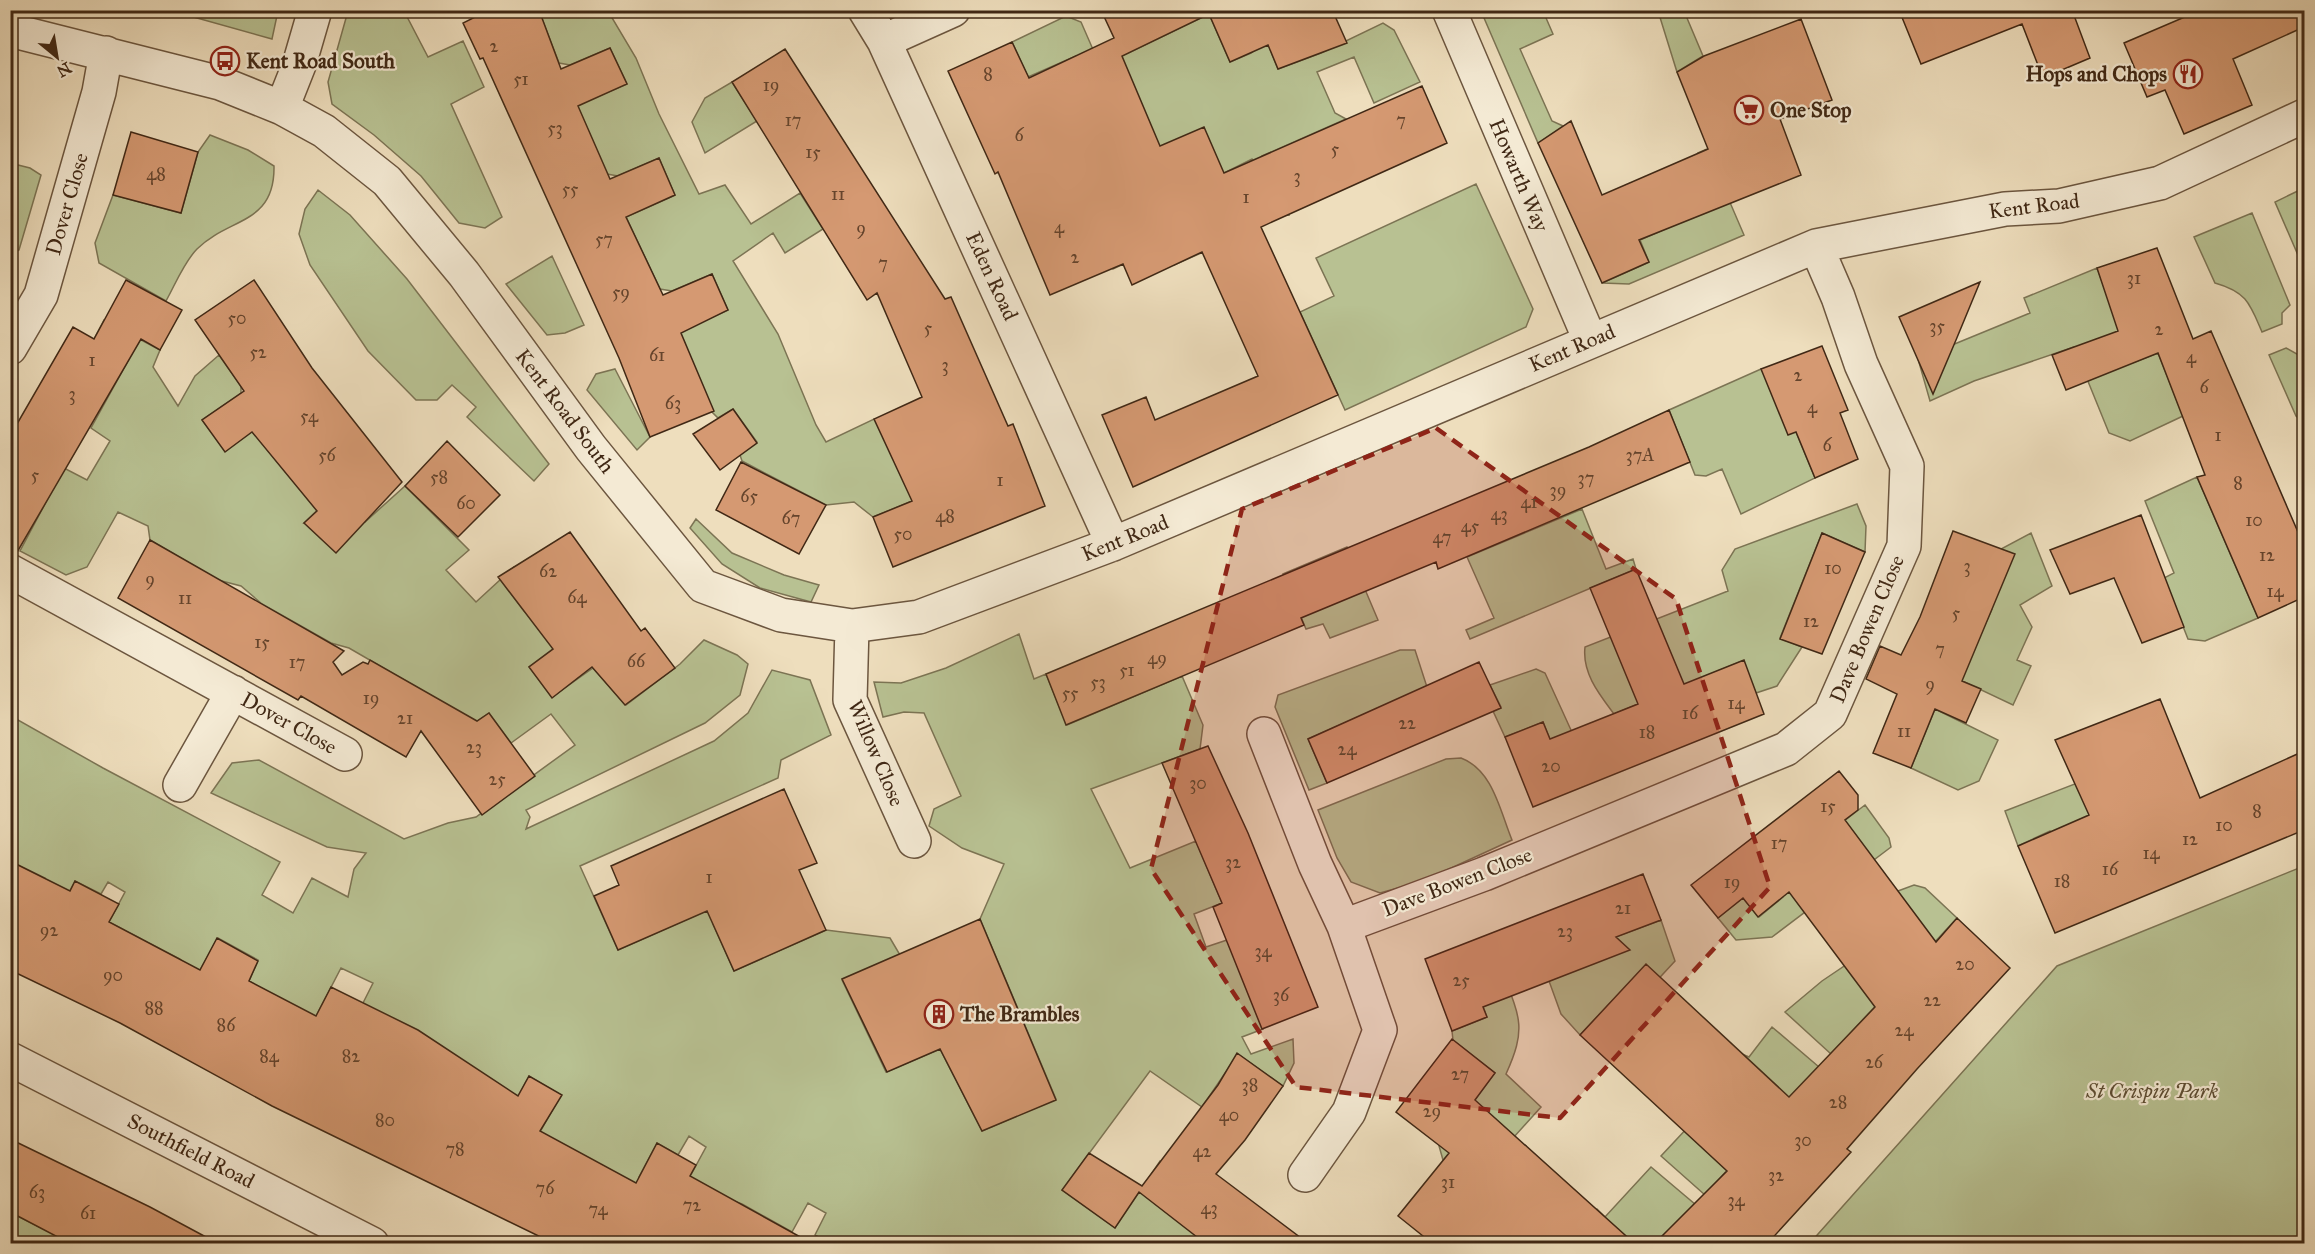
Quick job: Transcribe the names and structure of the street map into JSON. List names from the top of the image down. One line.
{"streets":{"street":["Howarth Way","Dover Close","Kent Road","Eden Road","Kent Road South","Dave Bowen Close","Willow Close","Southfield Road"]},"crossings":[["Howarth Way","Kent Road"],["Dover Close","Kent Road South"],["Kent Road","Eden Road"],["Kent Road","Kent Road South"],["Kent Road","Dave Bowen Close"],["Kent Road","Willow Close"],["Kent Road South","Willow Close"]],"parks":["St Crispin Park"],"places":{"bus stop":["Kent Road South"],"restaurant":["Hops and Chops"],"supermarket":["One Stop"],"building":["The Brambles"]},"house_numbers":["2","8","51","19","17","7","53","6","5","15","48","3","55","11","1","4","9","57","2","7","31","59","50","35","5","2","52","61","4","1","3","2","6","3","63","4","54","1","6","56","37A","5","58","37","1","8","39","65","41","60","43","48","67","10","45","50","47","12","3","10","62","9","14","64","11","5","12","15","7","49","66","17","51","53","9","55","19","14","16","21","22","11","18","23","24","20","25","30","15","8","10","12","17","14","32","16","1","18","19","21","92","23","34","20","90","25","36","22","88","86","24","84","82","26","27","38","28","29","40","80","30","78","42","32","31","76","63","34","72","43","74","61"],"north":"bottom right"}
